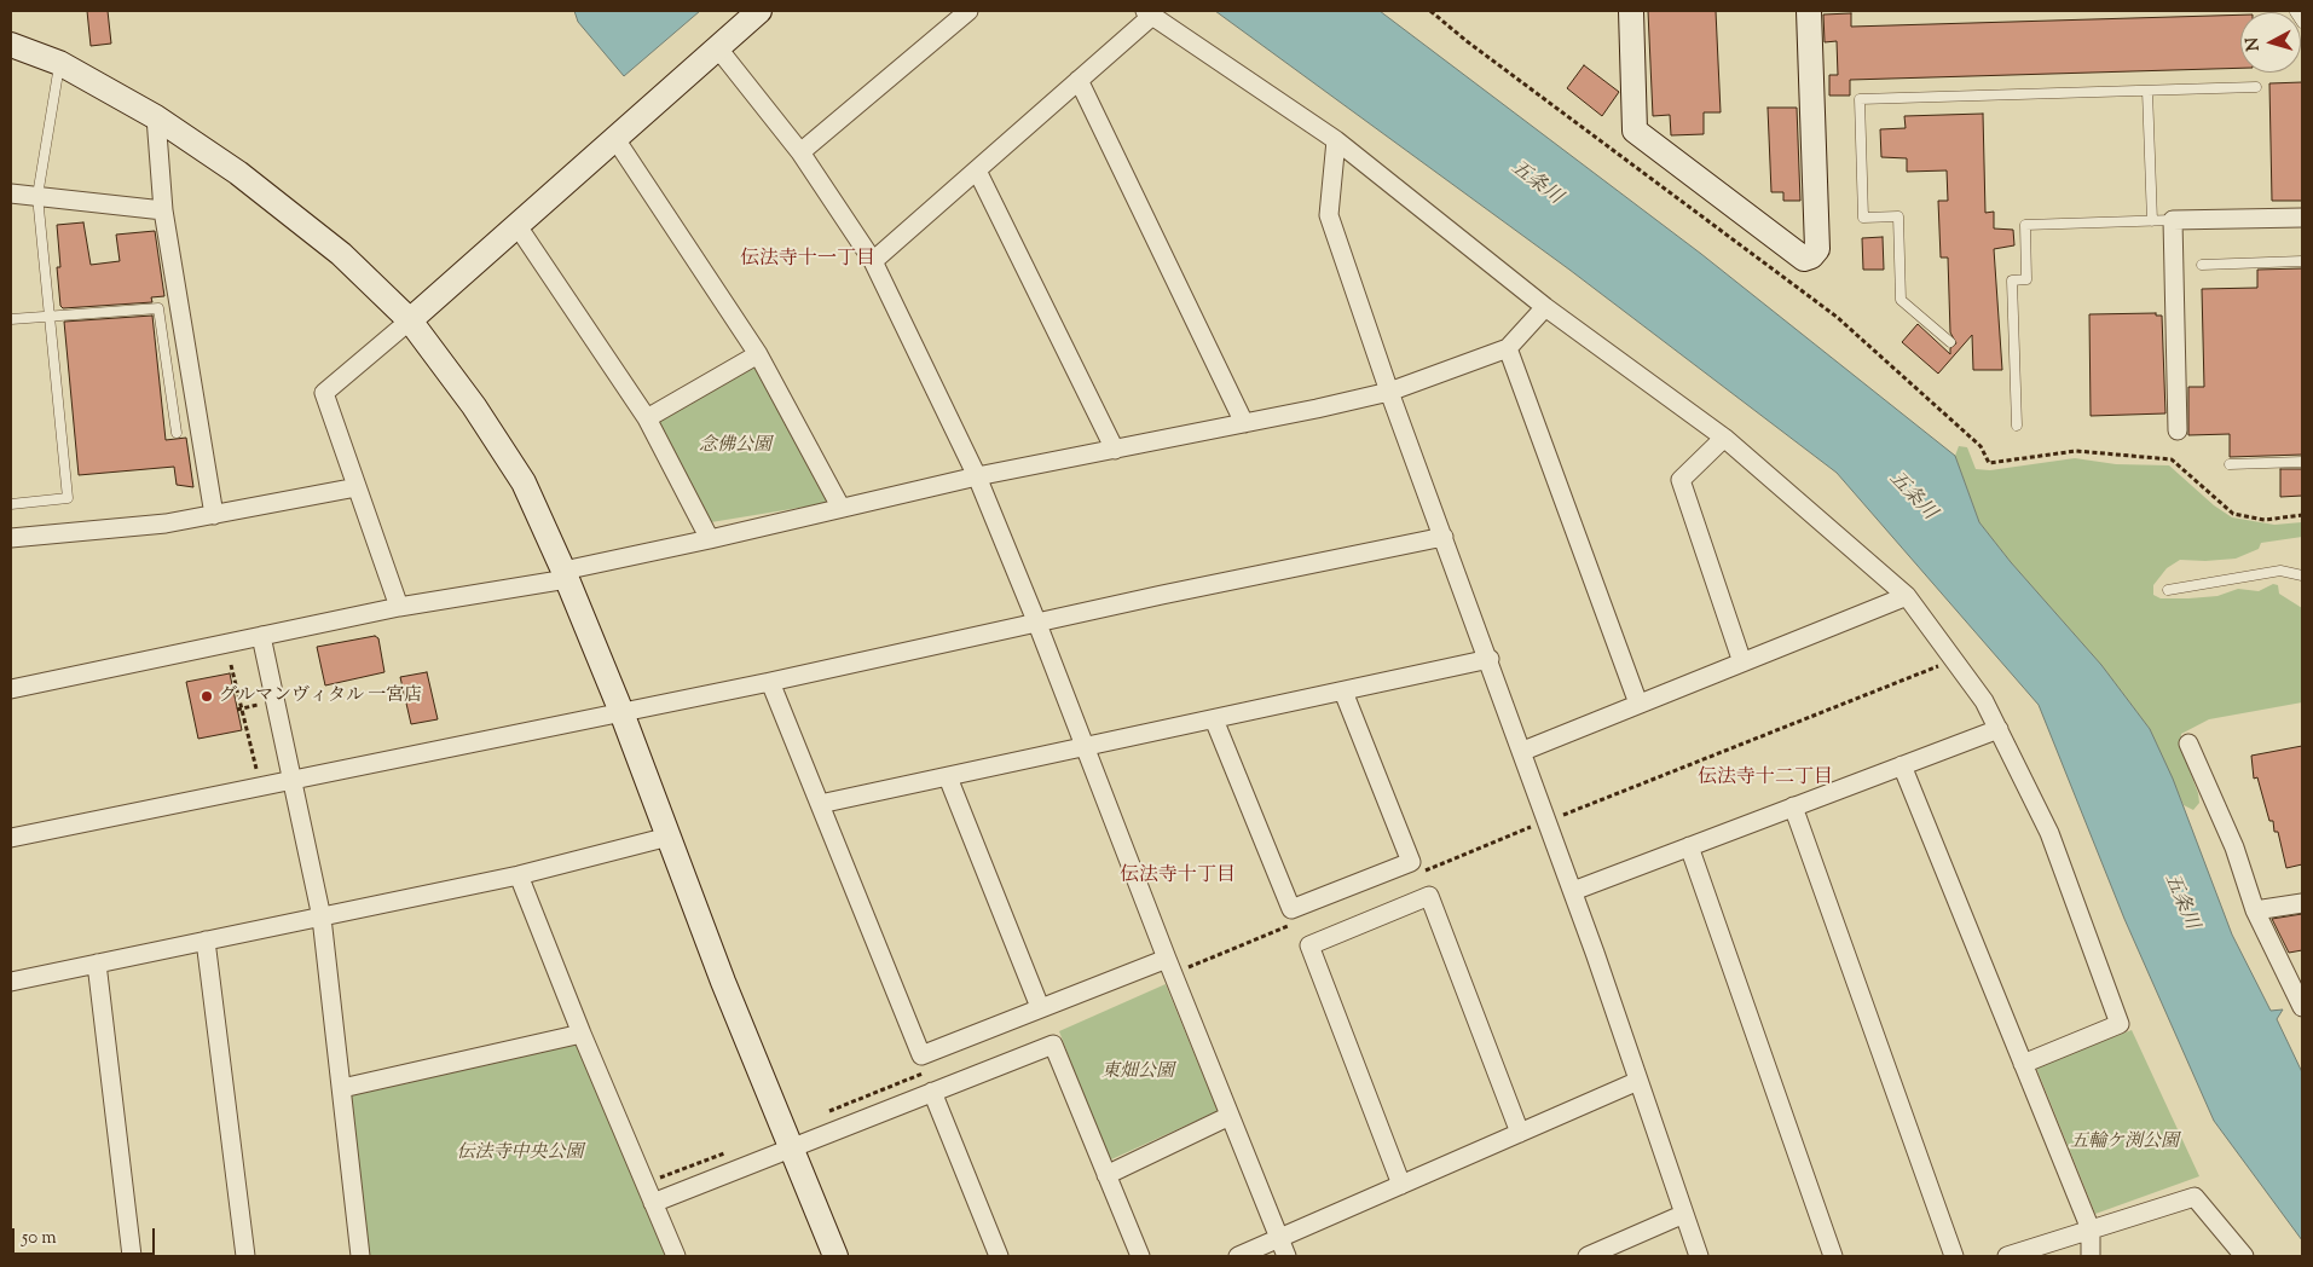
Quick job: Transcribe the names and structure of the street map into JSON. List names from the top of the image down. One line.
{"districts":["伝法寺十一丁目","伝法寺十二丁目","伝法寺十丁目"],"water":["五条川"],"parks":["念佛公園","東畑公園","五輪ケ渕公園","伝法寺中央公園"],"places":["グルマンヴィタル 一宮店"],"scale_bar":"50 m","north":"left"}
